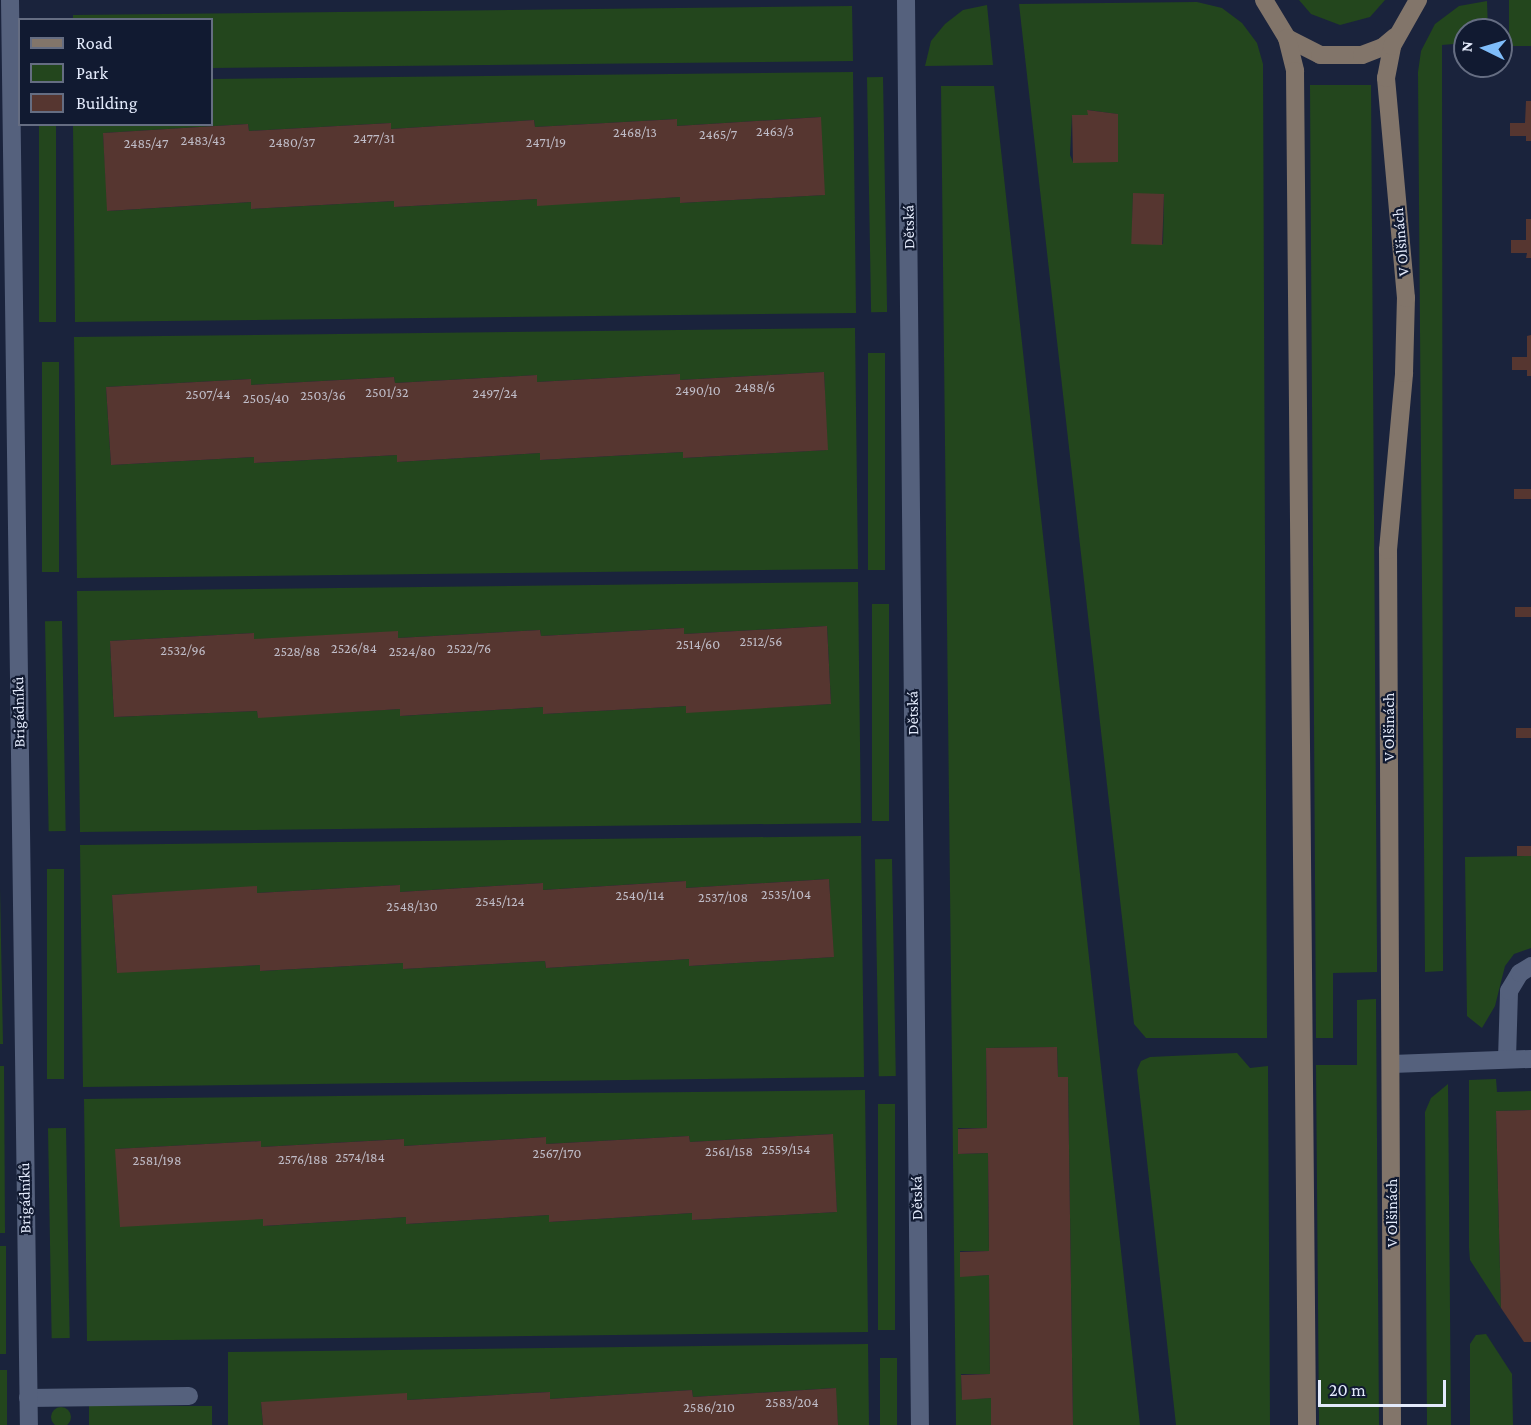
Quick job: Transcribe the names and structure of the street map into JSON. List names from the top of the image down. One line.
{"streets":{"main road":["V Olšinách"],"street":["Dětská","Brigádníků"]},"house_numbers":["2463/3","2468/13","2465/7","2477/31","2483/43","2480/37","2471/19","2485/47","2488/6","2490/10","2501/32","2497/24","2507/44","2503/36","2505/40","2512/56","2514/60","2526/84","2522/76","2532/96","2528/88","2524/80","2535/104","2540/114","2537/108","2545/124","2548/130","2559/154","2561/158","2567/170","2574/184","2576/188","2581/198","2583/204","2586/210"],"legend":["Road","Park","Building"],"scale_bar":"20 m","north":"left"}
